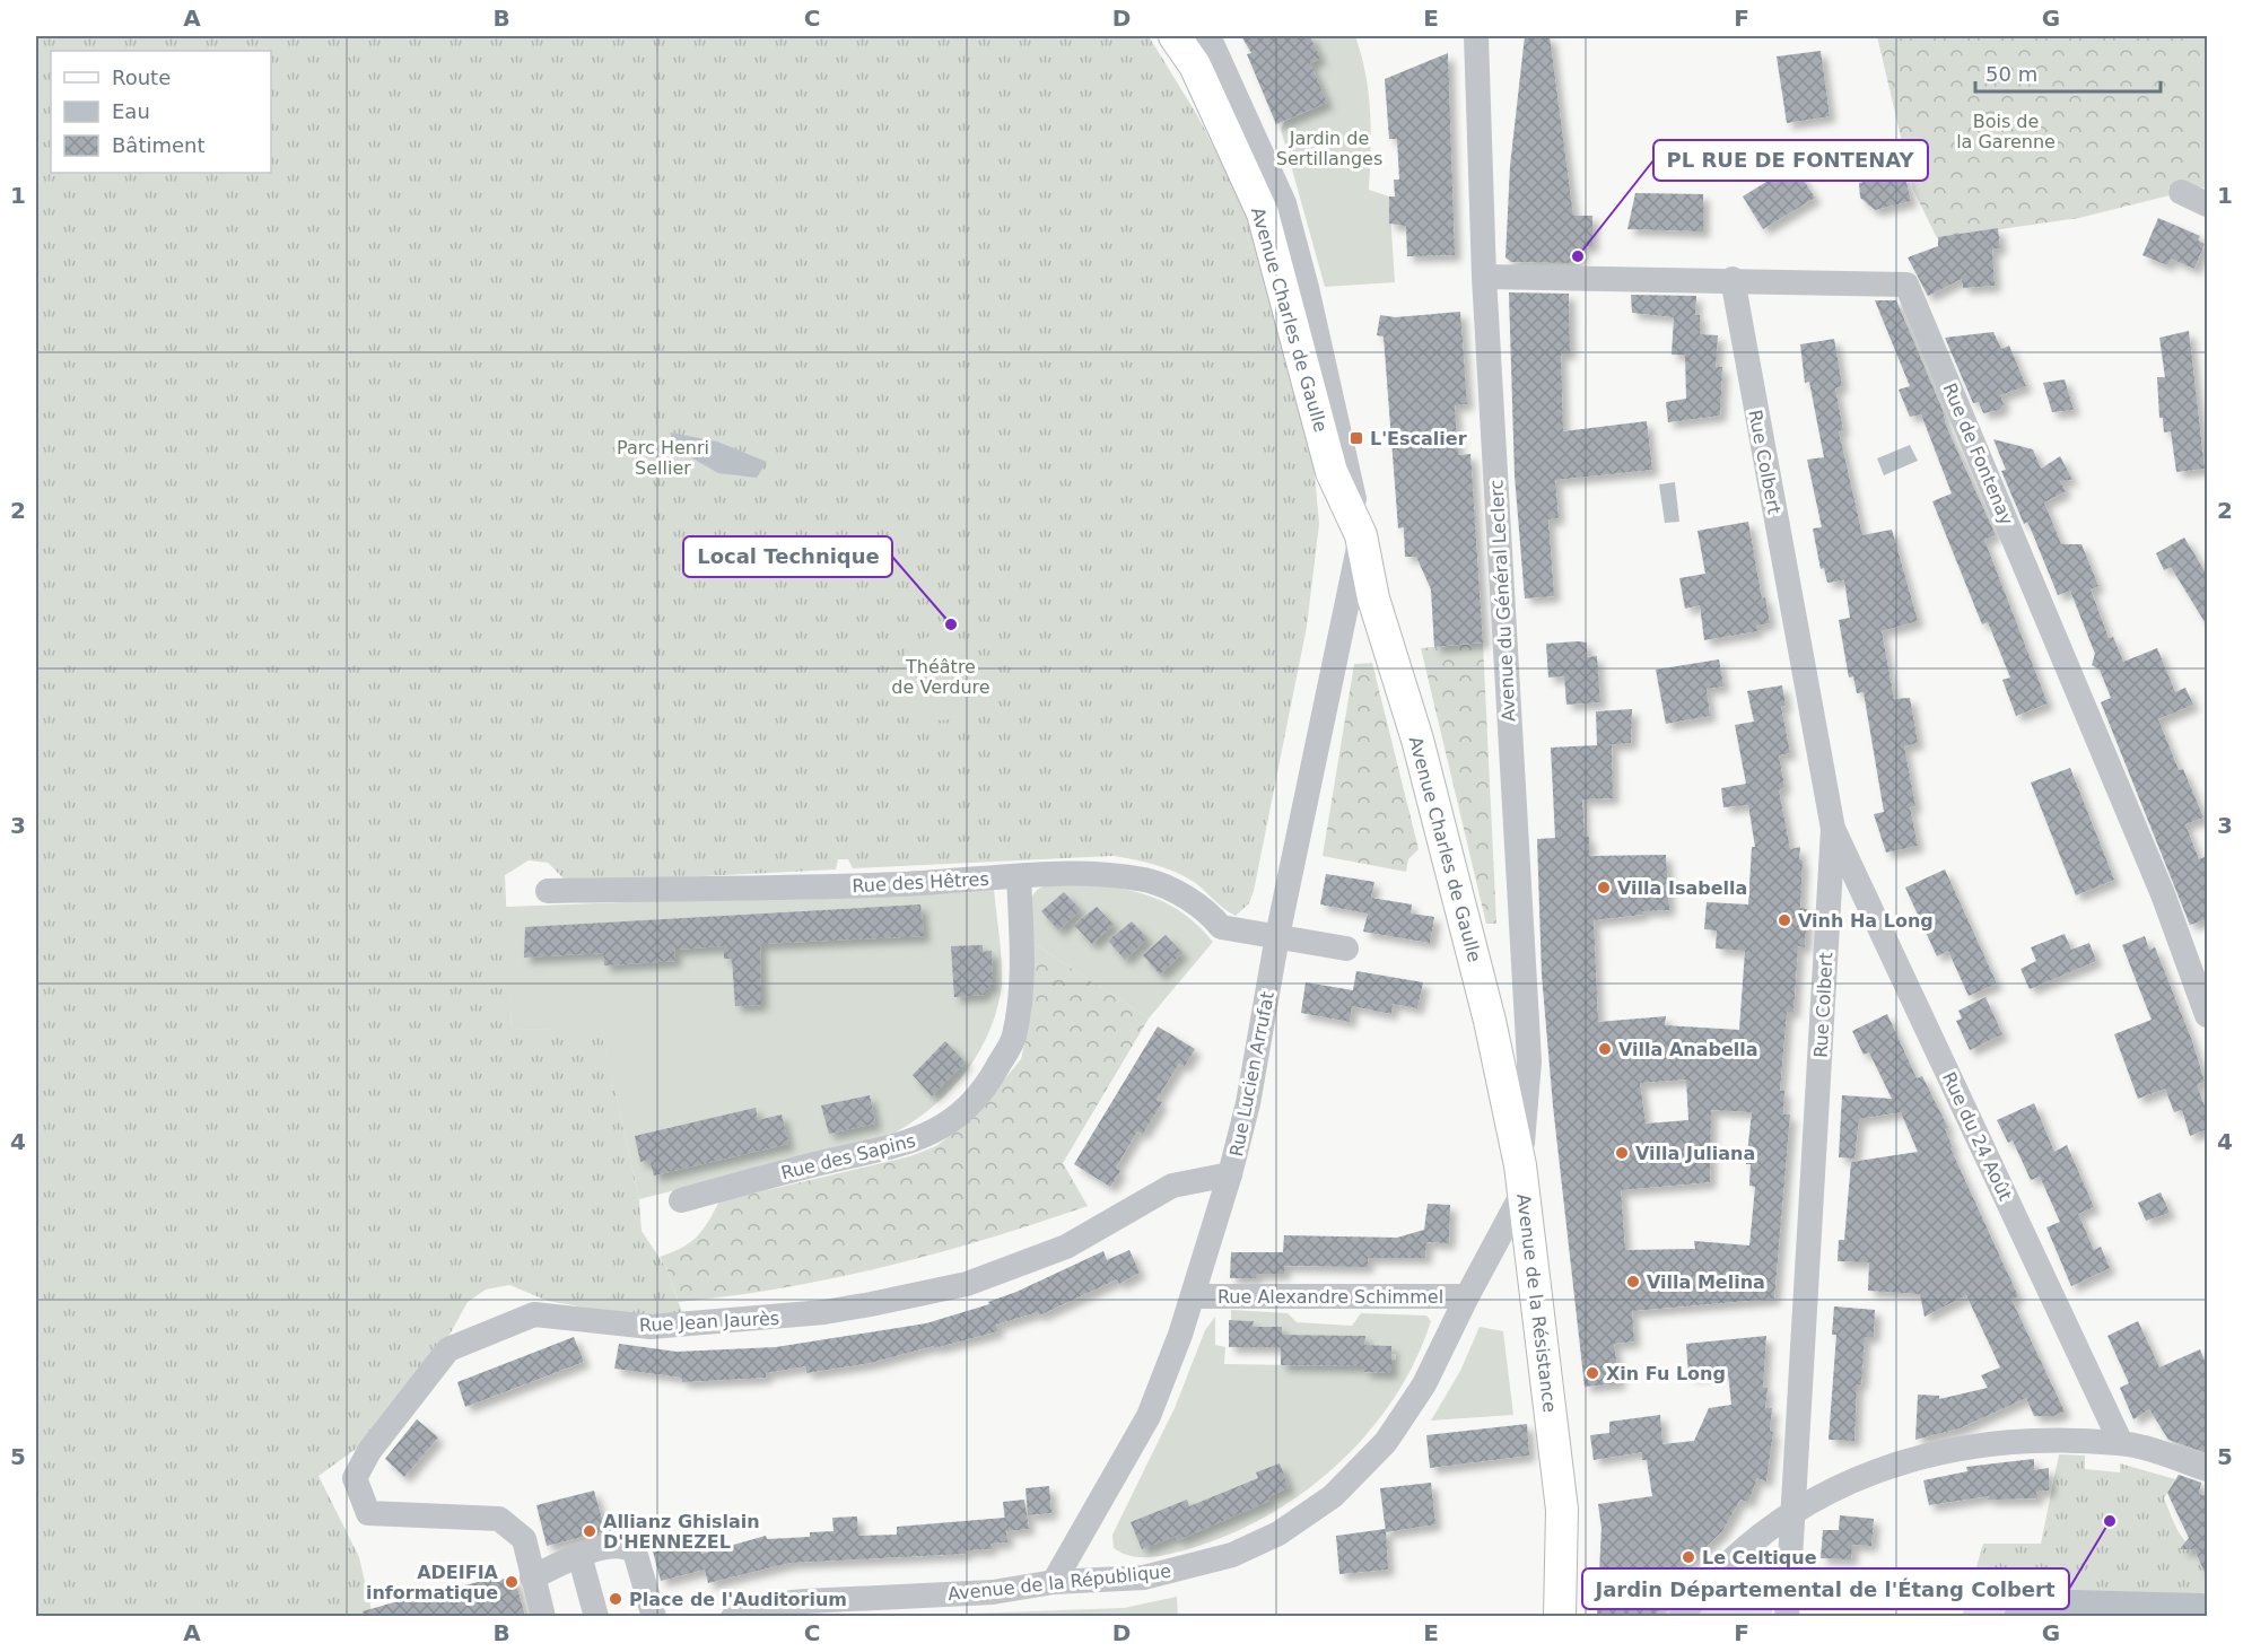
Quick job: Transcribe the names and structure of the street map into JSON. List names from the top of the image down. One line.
{"streets":{"main road":["Avenue Charles de Gaulle","Avenue de la Résistance"],"street":["Rue de Fontenay","Rue Colbert","Avenue du Général Leclerc","Rue des Hêtres","Rue Lucien Arrufat","Rue du 24 Août","Rue des Sapins","Rue Alexandre Schimmel","Rue Jean Jaurès","Avenue de la République"]},"crossings":[["Avenue Charles de Gaulle","Avenue du Général Leclerc"],["Avenue Charles de Gaulle","Rue Lucien Arrufat"],["Avenue Charles de Gaulle","Avenue de la Résistance"],["Avenue Charles de Gaulle","Avenue de la République"],["Rue de Fontenay","Rue Colbert"],["Rue de Fontenay","Avenue du Général Leclerc"],["Rue Colbert","Rue du 24 Août"],["Avenue du Général Leclerc","Avenue de la Résistance"],["Avenue du Général Leclerc","Avenue de la République"],["Rue des Hêtres","Rue Lucien Arrufat"],["Rue des Hêtres","Rue des Sapins"],["Rue Lucien Arrufat","Rue Alexandre Schimmel"],["Rue Lucien Arrufat","Rue Jean Jaurès"],["Rue Lucien Arrufat","Avenue de la République"],["Rue Alexandre Schimmel","Avenue de la République"],["Avenue de la Résistance","Avenue de la République"]],"parks":["Bois de la Garenne","Jardin de Sertillanges","Parc Henri Sellier","Théâtre de Verdure"],"places":{"other":["PL RUE DE FONTENAY","Local Technique","Villa Isabella","Vinh Ha Long","Villa Anabella","Villa Juliana","Villa Melina","Xin Fu Long","Jardin Départemental de l'Étang Colbert","Allianz Ghislain D'HENNEZEL","Le Celtique","ADEIFIA informatique","Place de l'Auditorium"],"transit":["L'Escalier"]},"legend":["Route","Eau","Bâtiment"],"scale_bar":"50 m","grid":{"columns":["A","B","C","D","E","F","G"],"rows":["1","2","3","4","5"]}}
